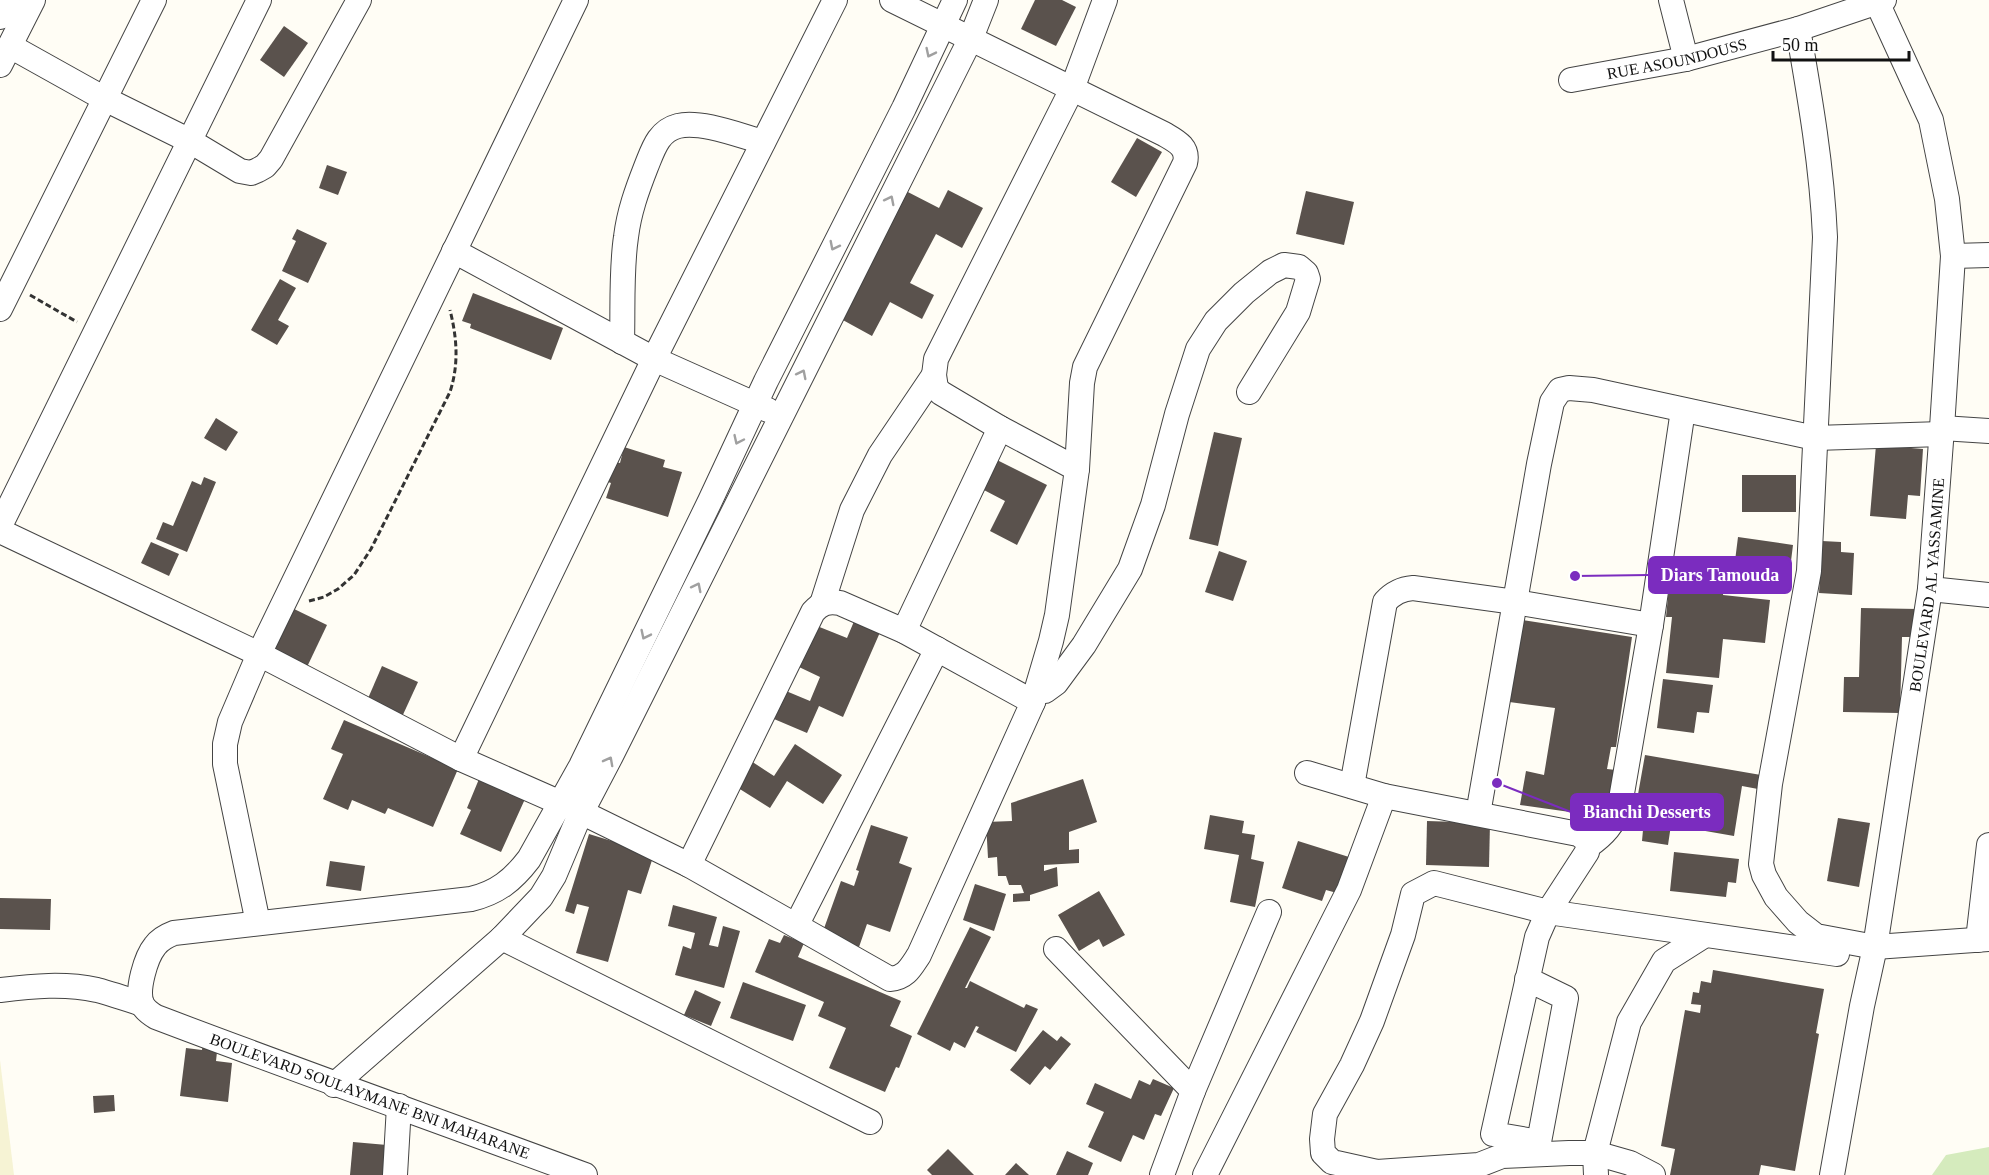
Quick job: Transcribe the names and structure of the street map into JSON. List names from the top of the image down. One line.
{"streets":{"street":["RUE ASOUNDOUSS","BOULEVARD AL YASSAMINE","BOULEVARD SOULAYMANE BNI MAHARANE"]},"crossings":[["RUE ASOUNDOUSS","BOULEVARD AL YASSAMINE"]],"places":["Diars Tamouda","Bianchi Desserts"],"scale_bar":"50 m"}
